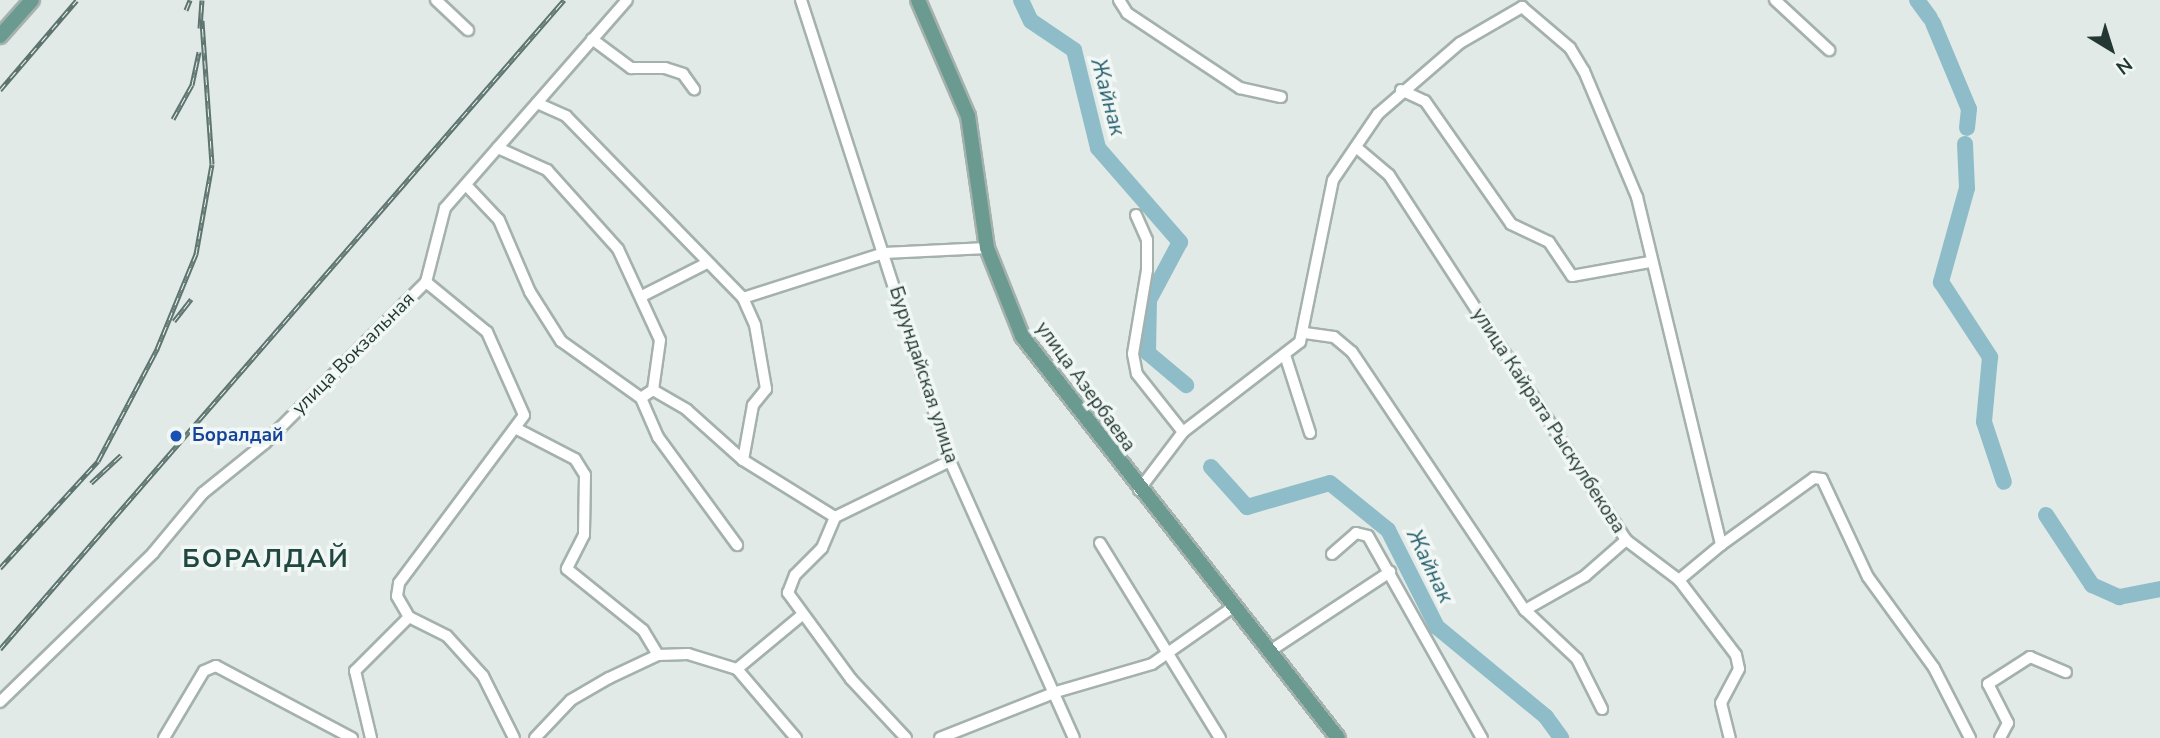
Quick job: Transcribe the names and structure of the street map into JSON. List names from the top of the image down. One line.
{"streets":{"main road":["улица Азербаева"],"street":["улица Вокзальная","Бурундайская улица","улица Кайрата Рыскулбекова"]},"districts":["БОРАЛДАЙ"],"water":["Жайнак"],"places":["Боралдай"],"north":"bottom right"}
